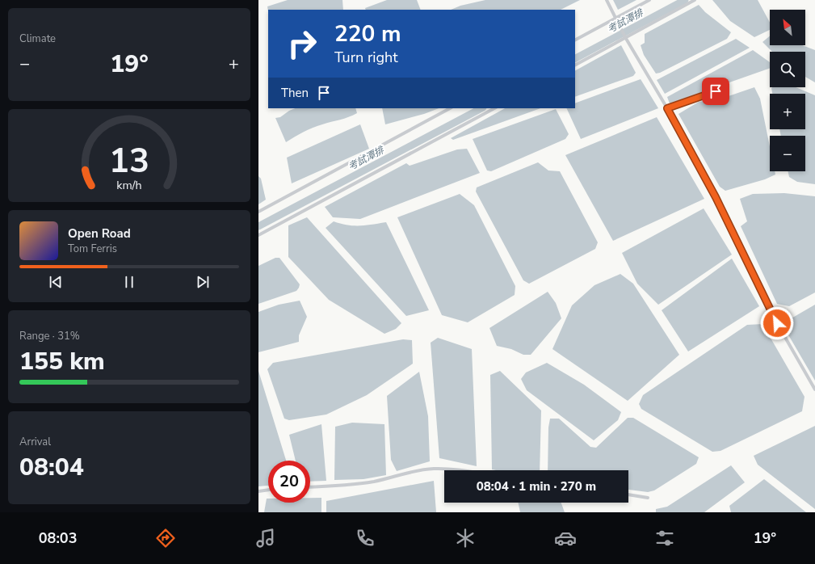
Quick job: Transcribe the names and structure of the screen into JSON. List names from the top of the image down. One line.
{"water":["考試潭排"],"north":"top left","page":{"tile":["Climate",["Range · 31%","155 km"],["Arrival","08:04"]],"map_buttons":["+","−"],"turn":["220 m","Turn right"],"heat":["−","19°","+"],"then":"Then","song":["Open Road","Tom Ferris"],"limit":"20","trip":"08:04 · 1 min · 270 m","tabs":["08:03","19°"],"gauge":["13","km/h"]}}
